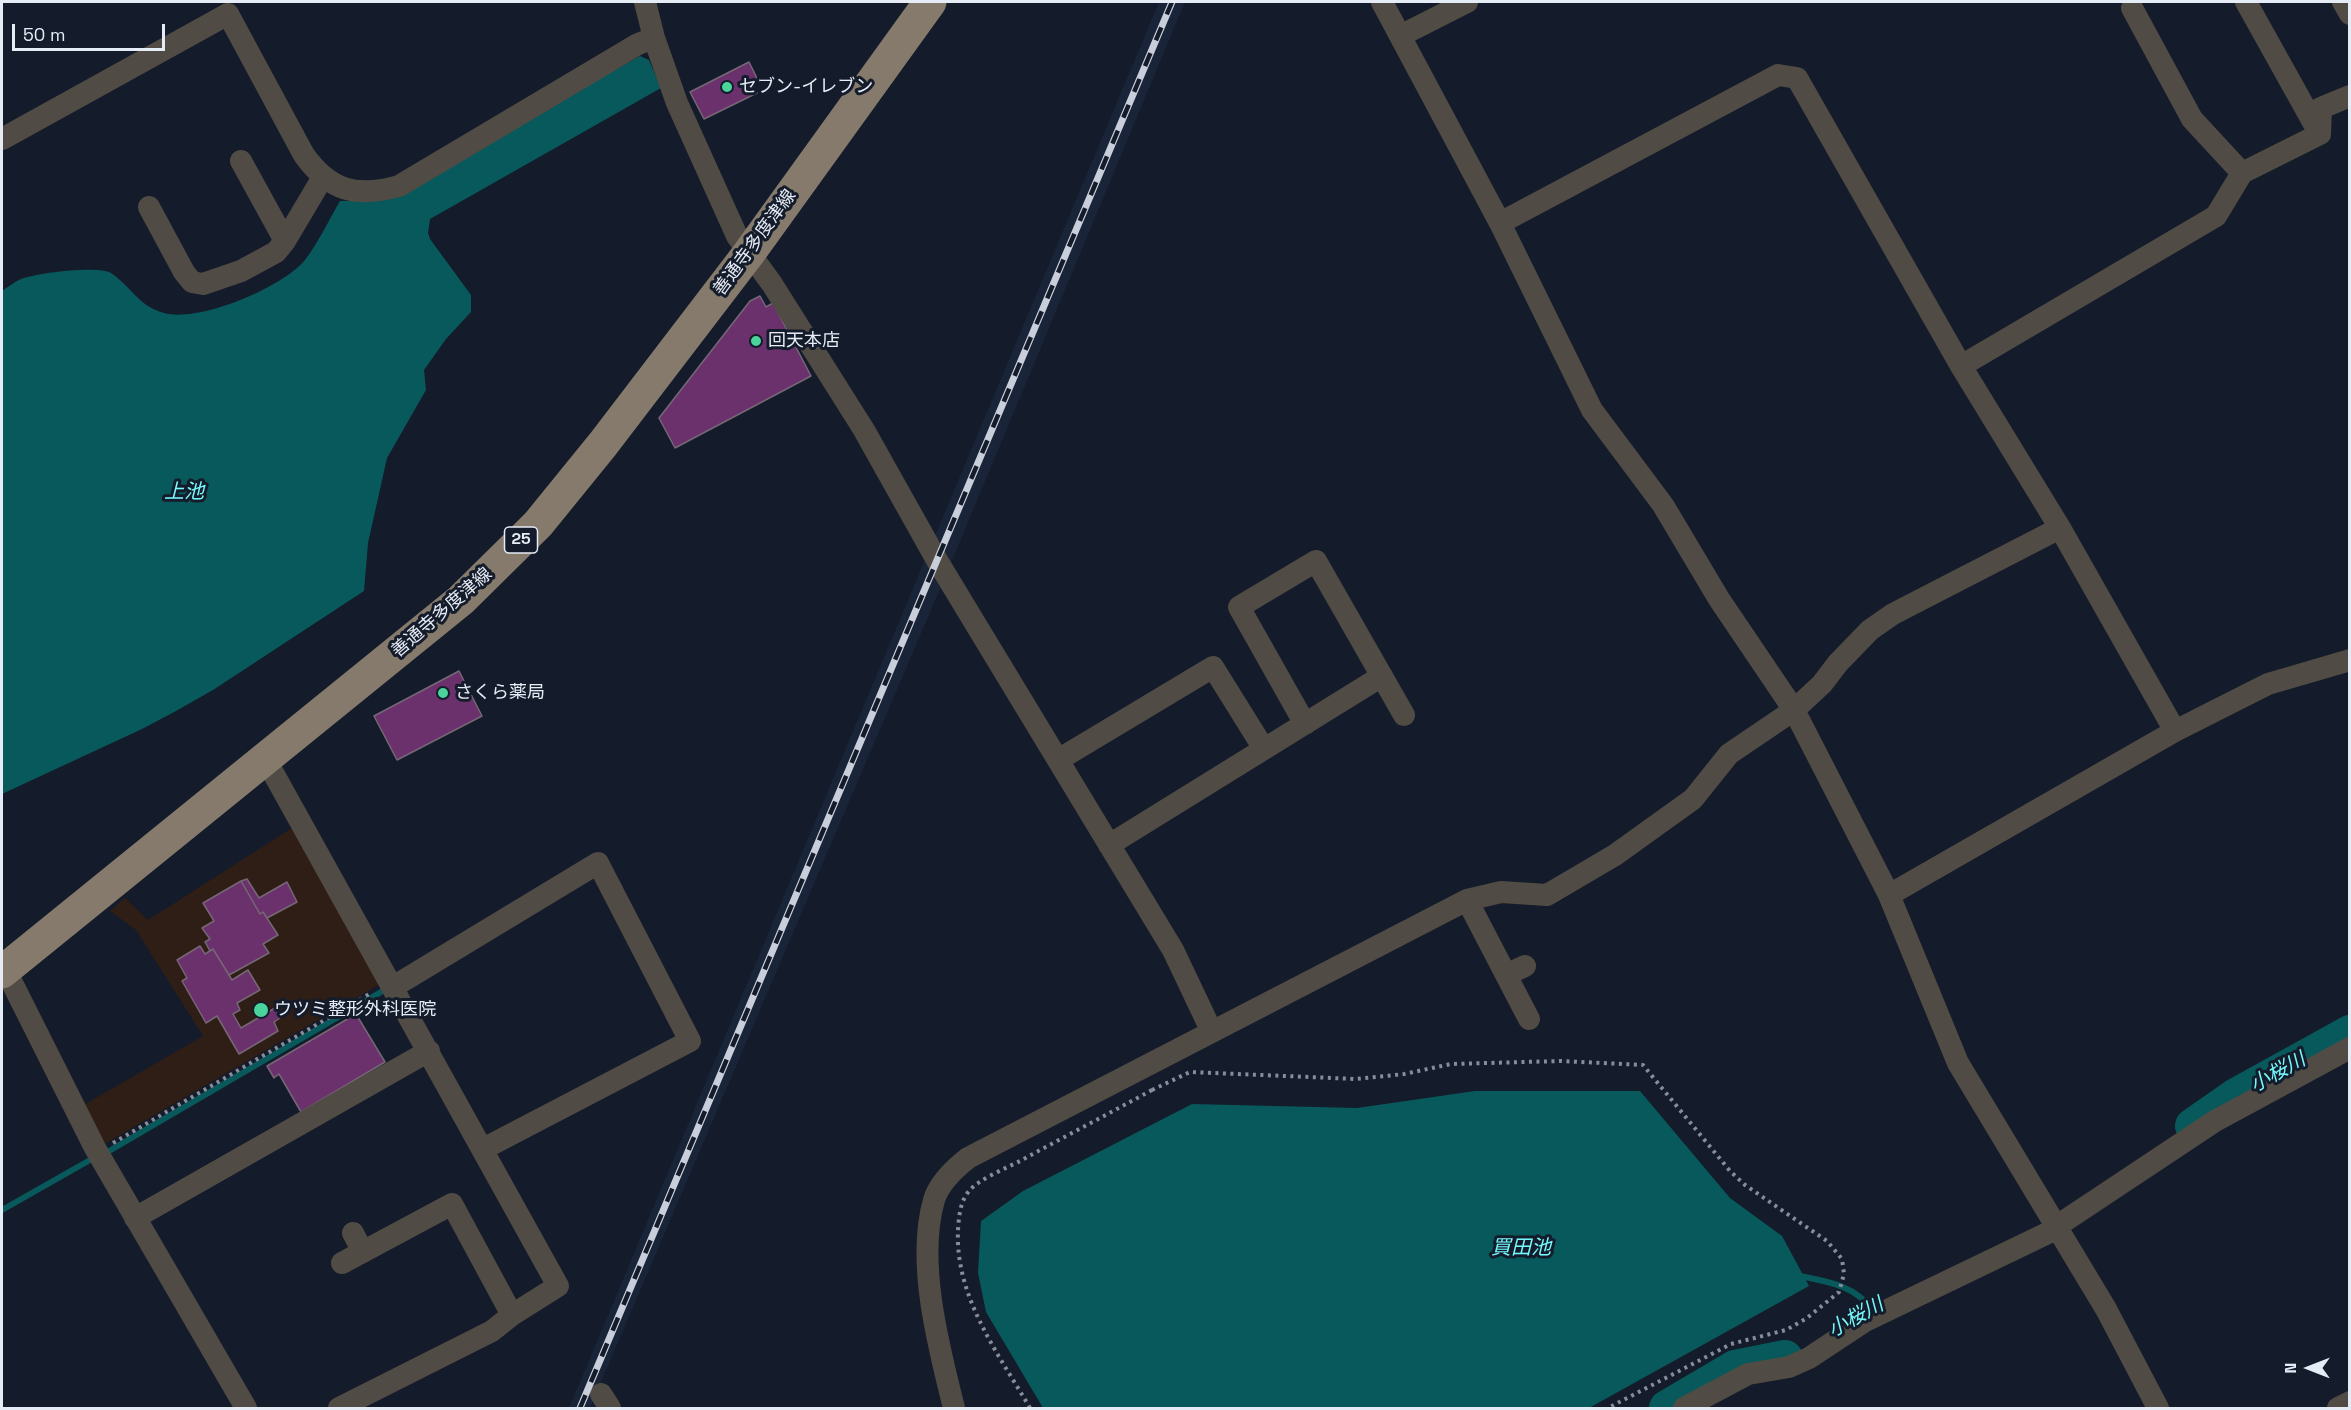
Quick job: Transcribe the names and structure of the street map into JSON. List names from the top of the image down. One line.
{"streets":{"main road":["善通寺多度津線","25"]},"water":["上池","小桜川","買田池"],"places":["セブン-イレブン","回天本店","さくら薬局","ウツミ整形外科医院"],"scale_bar":"50 m","north":"left"}
